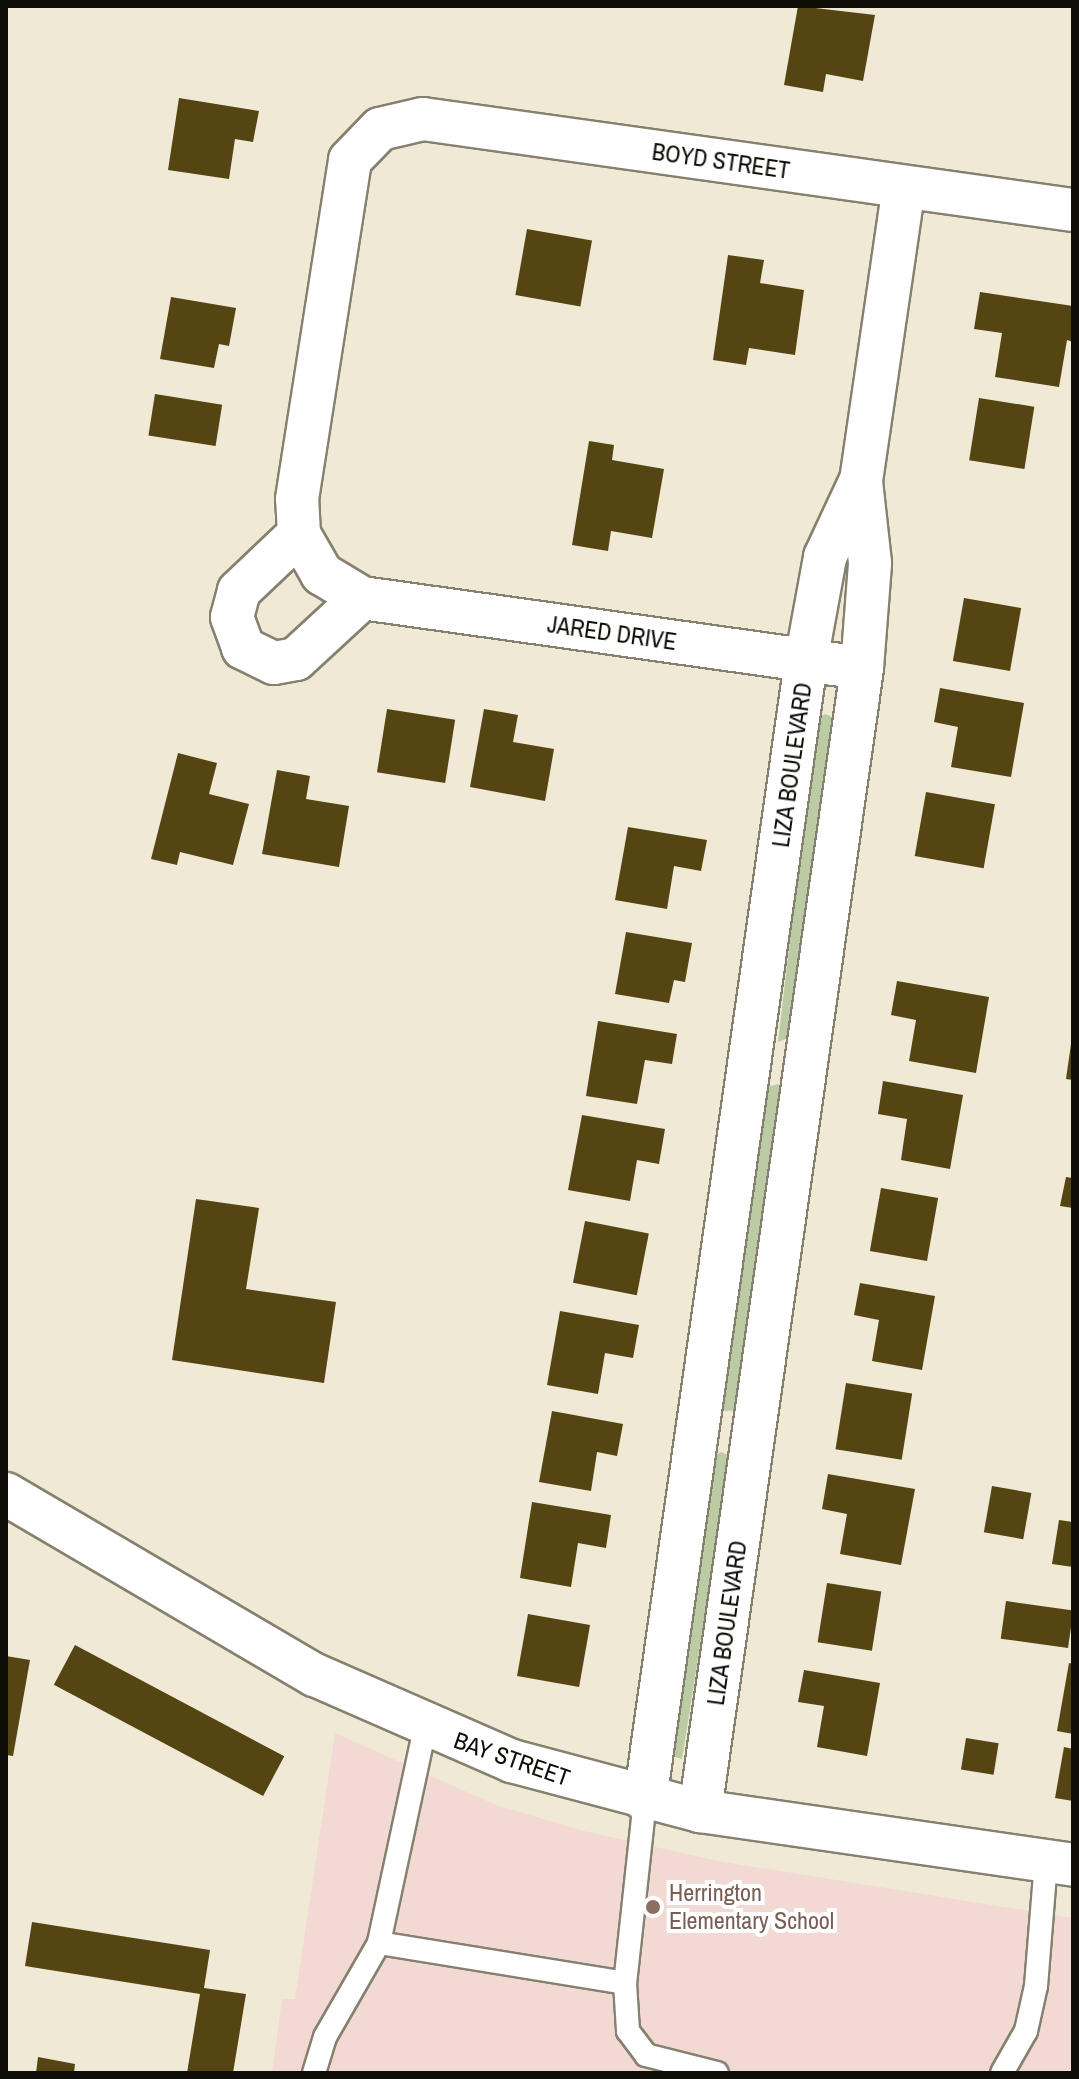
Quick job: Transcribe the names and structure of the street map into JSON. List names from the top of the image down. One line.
{"streets":{"street":["BOYD STREET","JARED DRIVE","LIZA BOULEVARD","BAY STREET"]},"crossings":[["BOYD STREET","JARED DRIVE"],["BOYD STREET","LIZA BOULEVARD"],["JARED DRIVE","LIZA BOULEVARD"],["LIZA BOULEVARD","BAY STREET"]],"places":["Herrington Elementary School"]}
